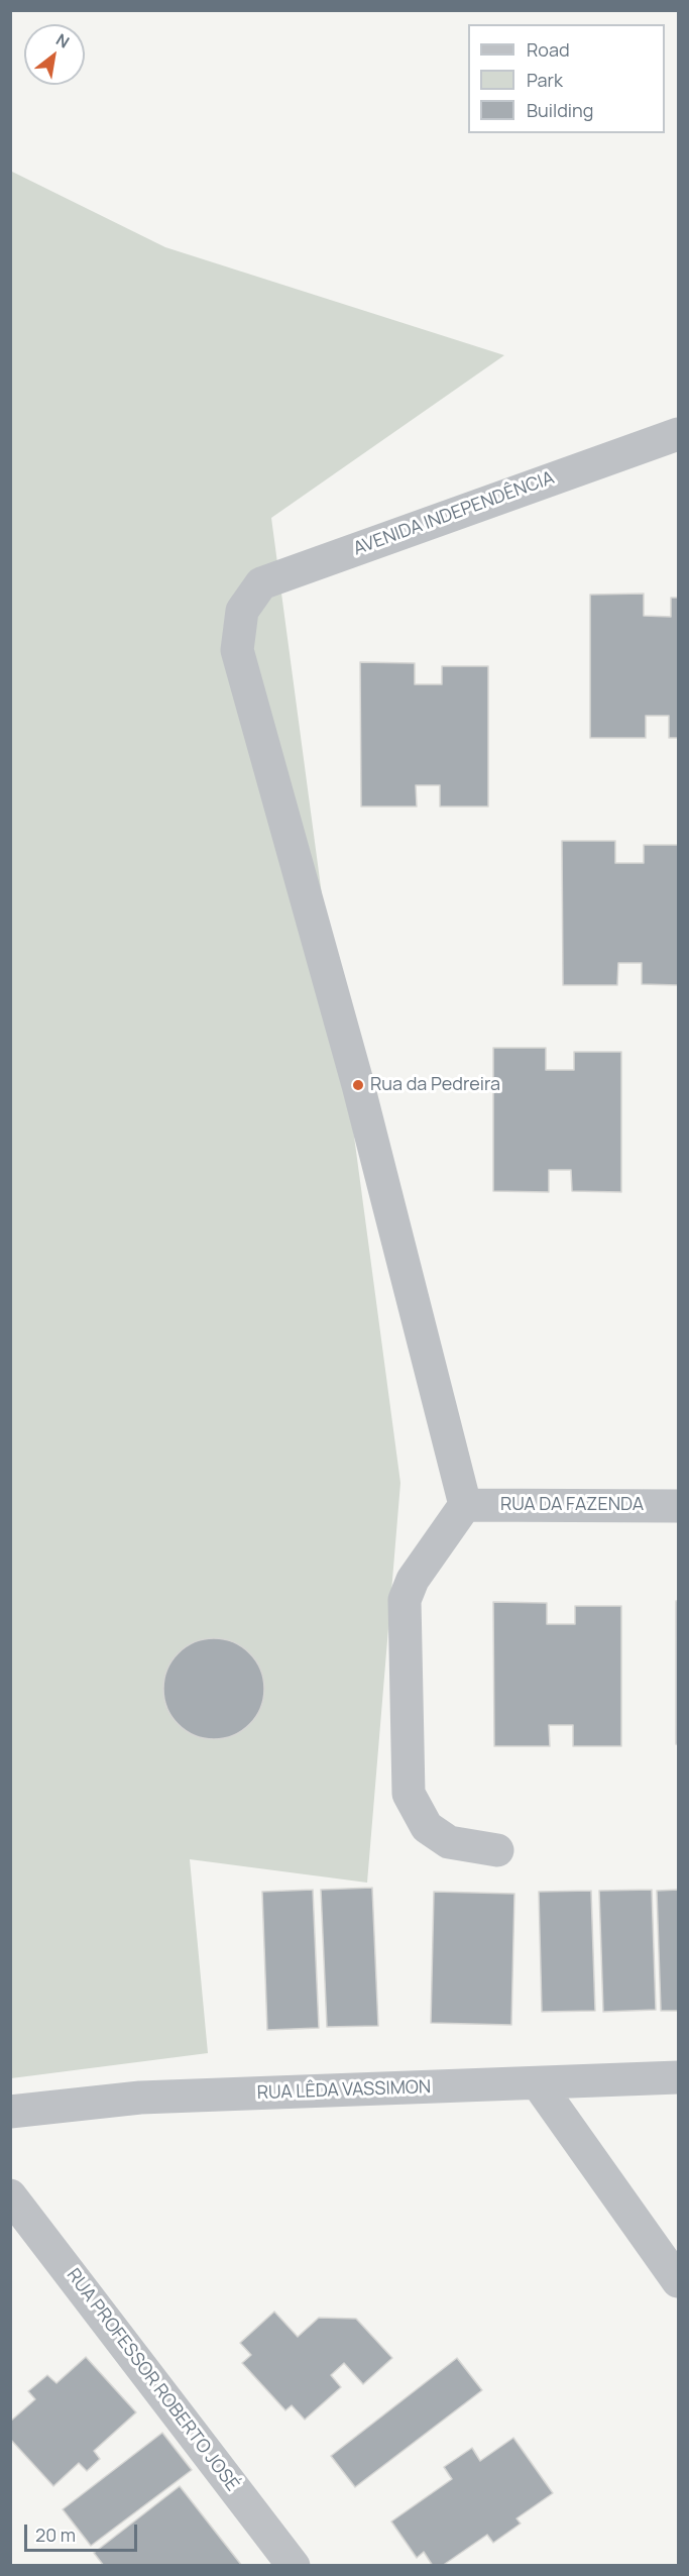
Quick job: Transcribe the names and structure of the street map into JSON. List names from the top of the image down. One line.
{"streets":{"street":["AVENIDA INDEPENDÊNCIA","RUA DA FAZENDA","RUA LÊDA VASSIMON","RUA PROFESSOR ROBERTO JOSÉ"]},"crossings":[["AVENIDA INDEPENDÊNCIA","RUA DA FAZENDA"]],"places":["Rua da Pedreira"],"legend":["Road","Park","Building"],"scale_bar":"20 m","north":"top right"}
